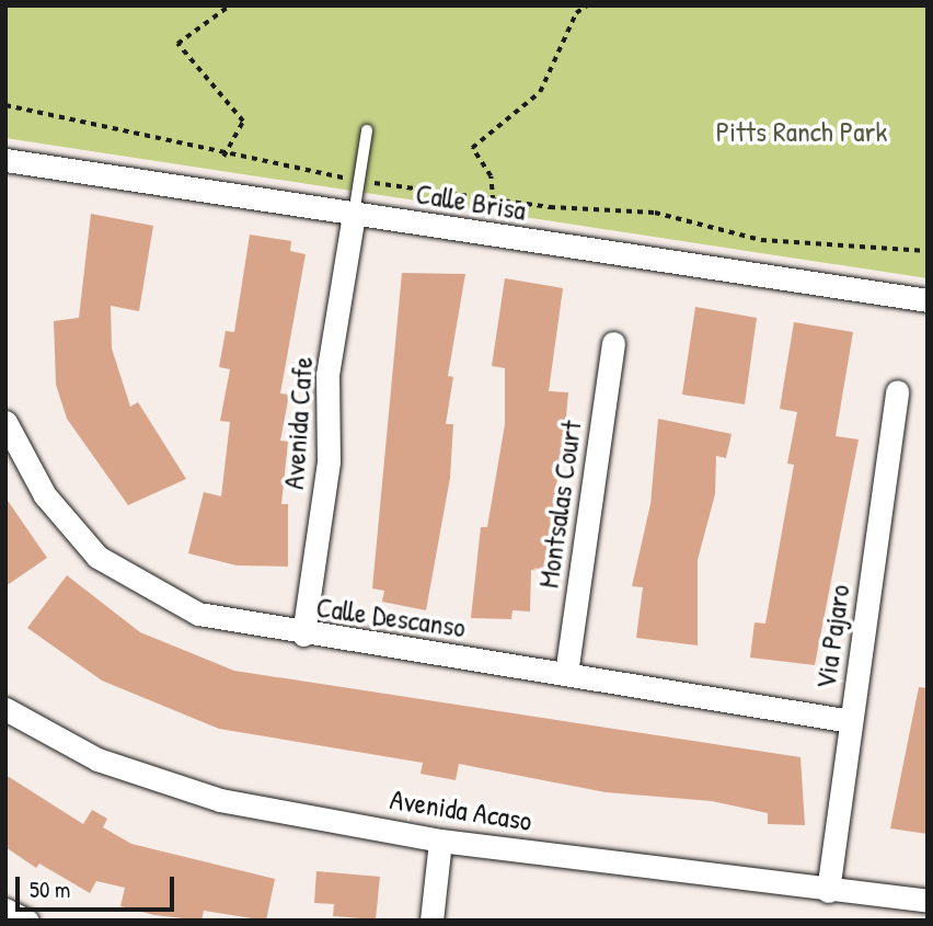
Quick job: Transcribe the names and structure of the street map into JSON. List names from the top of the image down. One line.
{"streets":{"street":["Calle Brisa","Avenida Cafe","Montsalas Court","Calle Descanso","Via Pajaro","Avenida Acaso"]},"crossings":[["Calle Brisa","Avenida Cafe"],["Avenida Cafe","Calle Descanso"],["Montsalas Court","Calle Descanso"],["Calle Descanso","Via Pajaro"],["Via Pajaro","Avenida Acaso"]],"parks":["Pitts Ranch Park"],"scale_bar":"50 m"}
